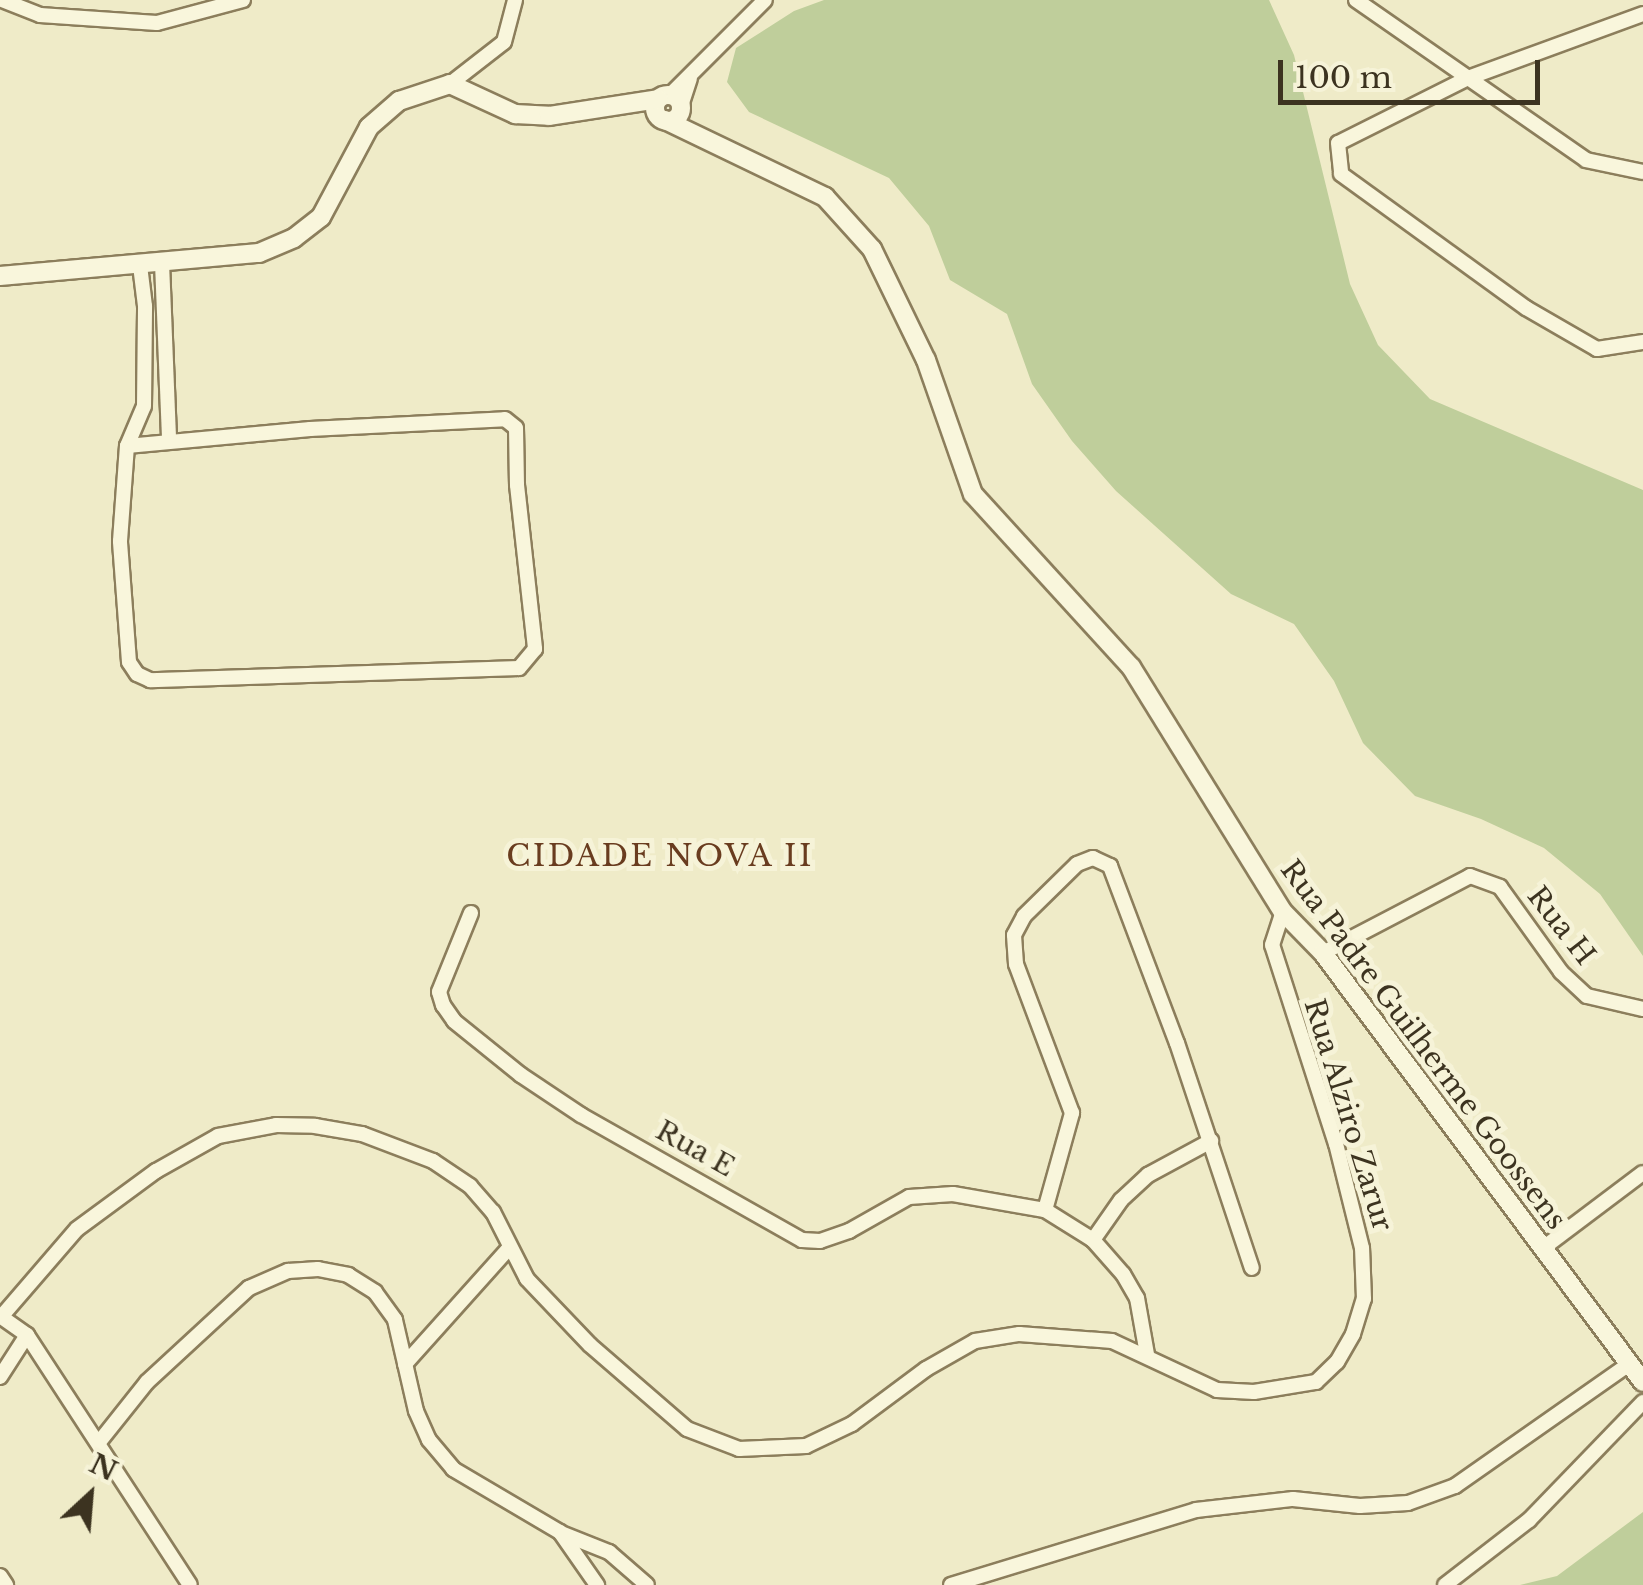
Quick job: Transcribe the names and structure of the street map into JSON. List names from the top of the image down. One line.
{"streets":{"street":["Rua H","Rua Padre Guilherme Goossens","Rua Alziro Zarur","Rua E"]},"crossings":[["Rua H","Rua Padre Guilherme Goossens"],["Rua Padre Guilherme Goossens","Rua Alziro Zarur"]],"districts":["CIDADE NOVA II"],"scale_bar":"100 m","north":"top right"}
